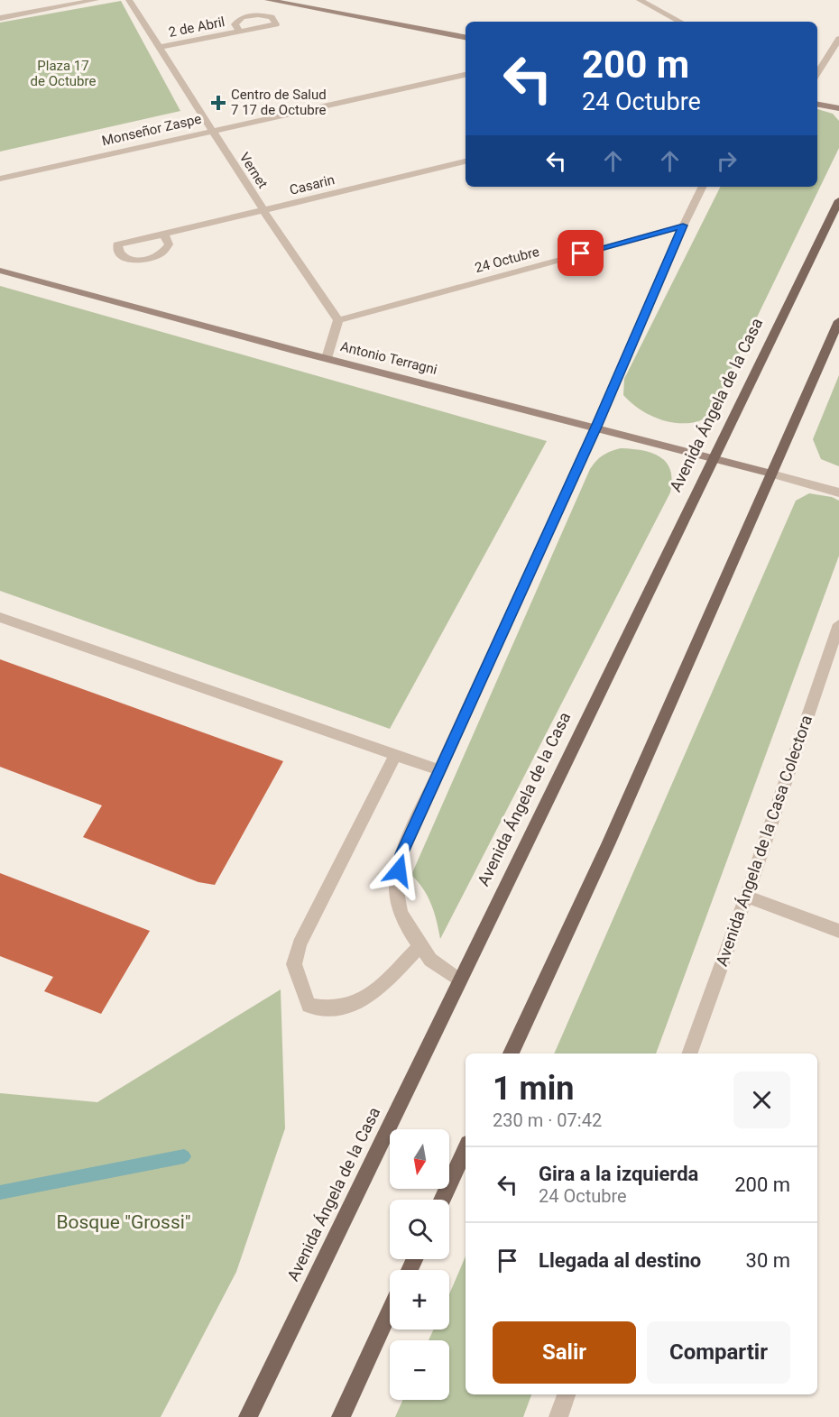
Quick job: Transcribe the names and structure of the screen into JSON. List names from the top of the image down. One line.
{"streets":{"main road":["Avenida Ángela de la Casa"],"street":["2 de Abril","Monseñor Zaspe","Vernet","Casarin","24 Octubre","Antonio Terragni","Avenida Ángela de la Casa Colectora"]},"crossings":[["2 de Abril","Vernet"],["Monseñor Zaspe","Vernet"],["Vernet","Casarin"],["Vernet","24 Octubre"],["Antonio Terragni","Avenida Ángela de la Casa"]],"parks":["Plaza 17 de Octubre","Bosque \"Grossi\""],"places":{"health":["Centro de Salud 7 17 de Octubre"]},"north":"bottom","page":{"turn":["200 m","24 Octubre"],"heading":["1 min","230 m · 07:42"],"map_buttons":["+","−"],"list":[{"name":"Gira a la izquierda","note":"24 Octubre","value":"200 m"},{"name":"Llegada al destino","value":"30 m"}],"buttons":["Salir","Compartir"]}}
